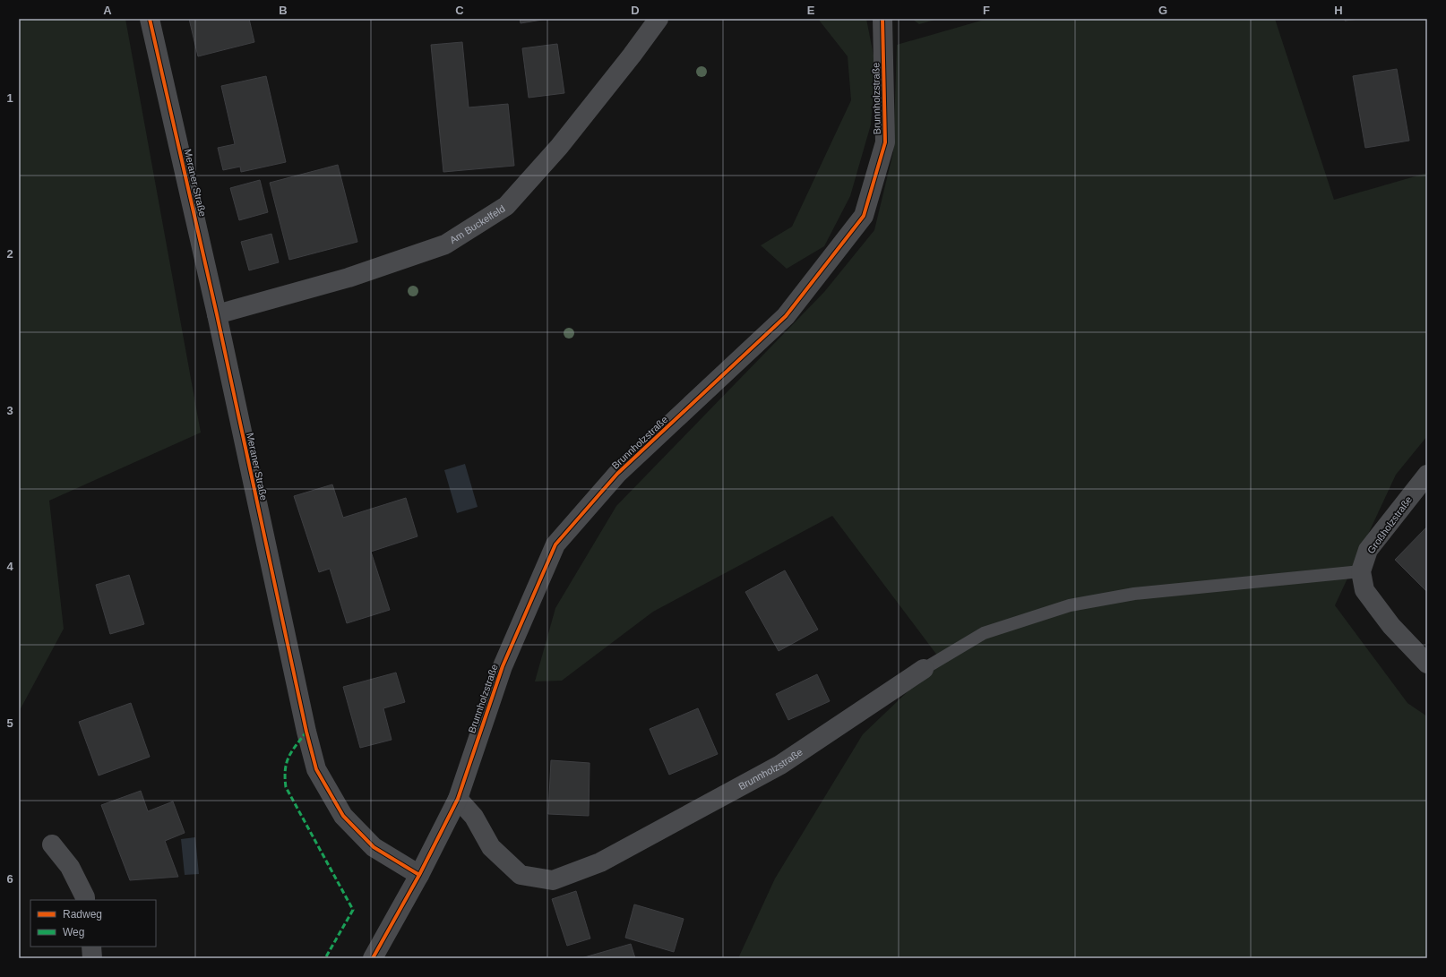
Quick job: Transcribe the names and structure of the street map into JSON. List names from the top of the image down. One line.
{"streets":{"street":["Brunnholzstraße","Meraner Straße","Am Buckelfeld","Großholzstraße"]},"crossings":[["Brunnholzstraße","Meraner Straße"],["Meraner Straße","Am Buckelfeld"]],"legend":["Radweg","Weg"],"grid":{"columns":["A","B","C","D","E","F","G","H"],"rows":["1","2","3","4","5","6"]}}
